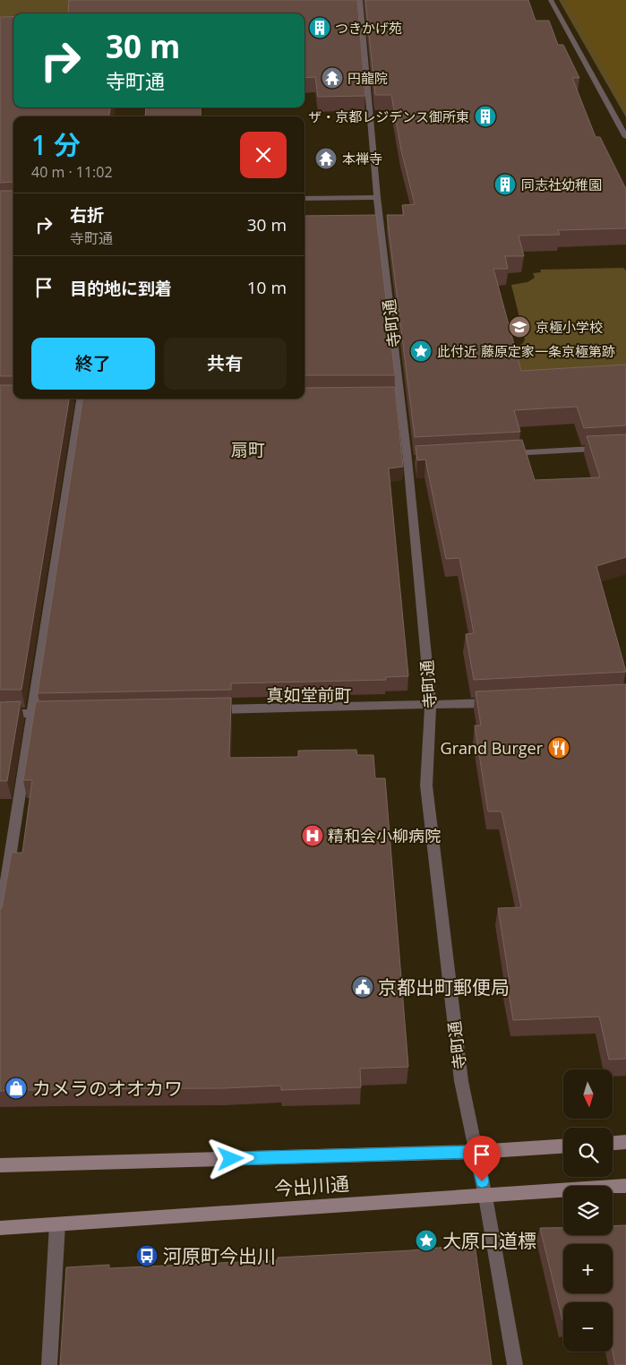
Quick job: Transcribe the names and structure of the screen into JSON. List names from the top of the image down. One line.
{"streets":{"main road":["今出川通"],"street":["寺町通"]},"crossings":[["寺町通","今出川通"]],"districts":["扇町","真如堂前町"],"places":{"building":["つきかげ苑","ザ・京都レジデンス御所東","同志社幼稚園"],"temple":["円龍院","本禅寺"],"school or university":["京極小学校"],"place":["此付近 藤原定家一条京極第跡","大原口道標"],"restaurant":["Grand Burger"],"hospital":["精和会小柳病院"],"public building":["京都出町郵便局"],"shop":["カメラのオオカワ"],"bus stop":["河原町今出川"]},"north":"bottom","page":{"turn":["30 m","寺町通"],"heading":["1 分","40 m · 11:02"],"list":[{"name":"右折","note":"寺町通","value":"30 m"},{"name":"目的地に到着","value":"10 m"}],"buttons":["終了","共有"],"map_buttons":["+","−"]}}
